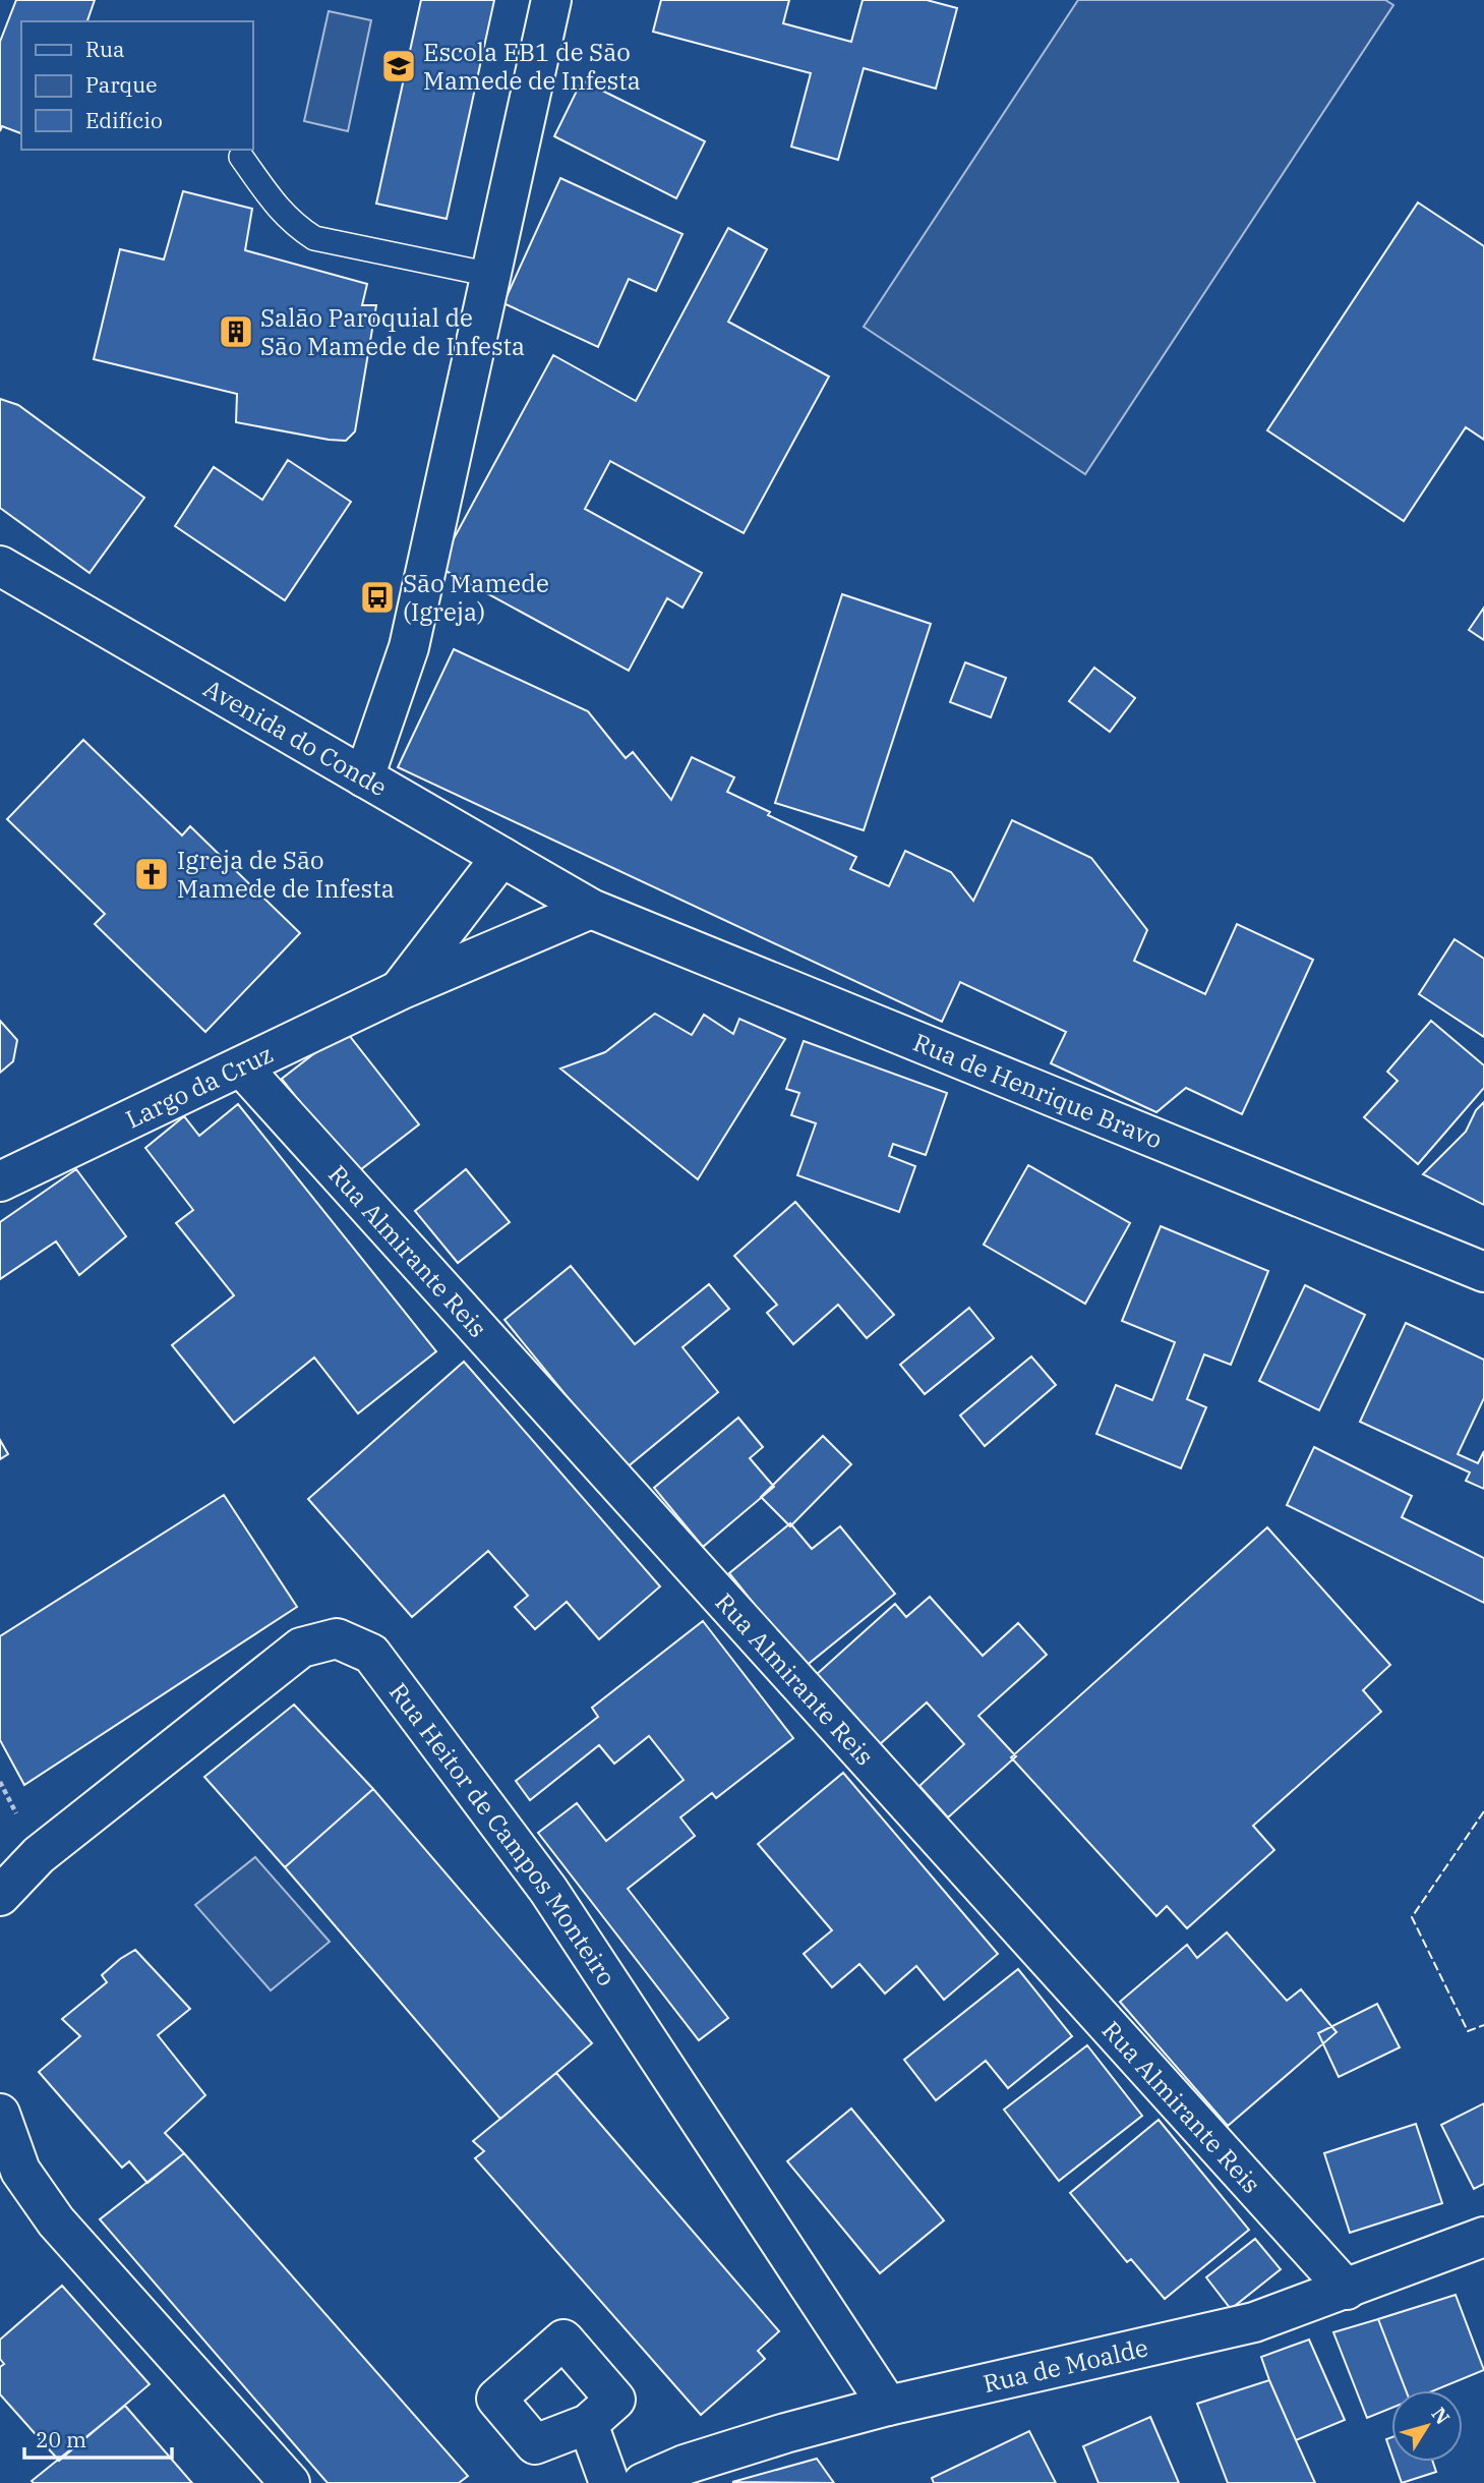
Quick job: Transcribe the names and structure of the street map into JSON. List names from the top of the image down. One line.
{"streets":{"street":["Avenida do Conde","Largo da Cruz","Rua de Henrique Bravo","Rua Almirante Reis","Rua Heitor de Campos Monteiro","Rua de Moalde"]},"crossings":[["Avenida do Conde","Largo da Cruz"],["Avenida do Conde","Rua de Henrique Bravo"],["Largo da Cruz","Rua de Henrique Bravo"],["Largo da Cruz","Rua Almirante Reis"],["Rua Almirante Reis","Rua de Moalde"],["Rua Heitor de Campos Monteiro","Rua de Moalde"]],"places":{"school or university":["Escola EB1 de São Mamede de Infesta"],"building":["Salão Paroquial de São Mamede de Infesta"],"bus stop":["São Mamede (Igreja)"],"church":["Igreja de São Mamede de Infesta"]},"legend":["Rua","Parque","Edifício"],"scale_bar":"20 m","north":"top right"}
